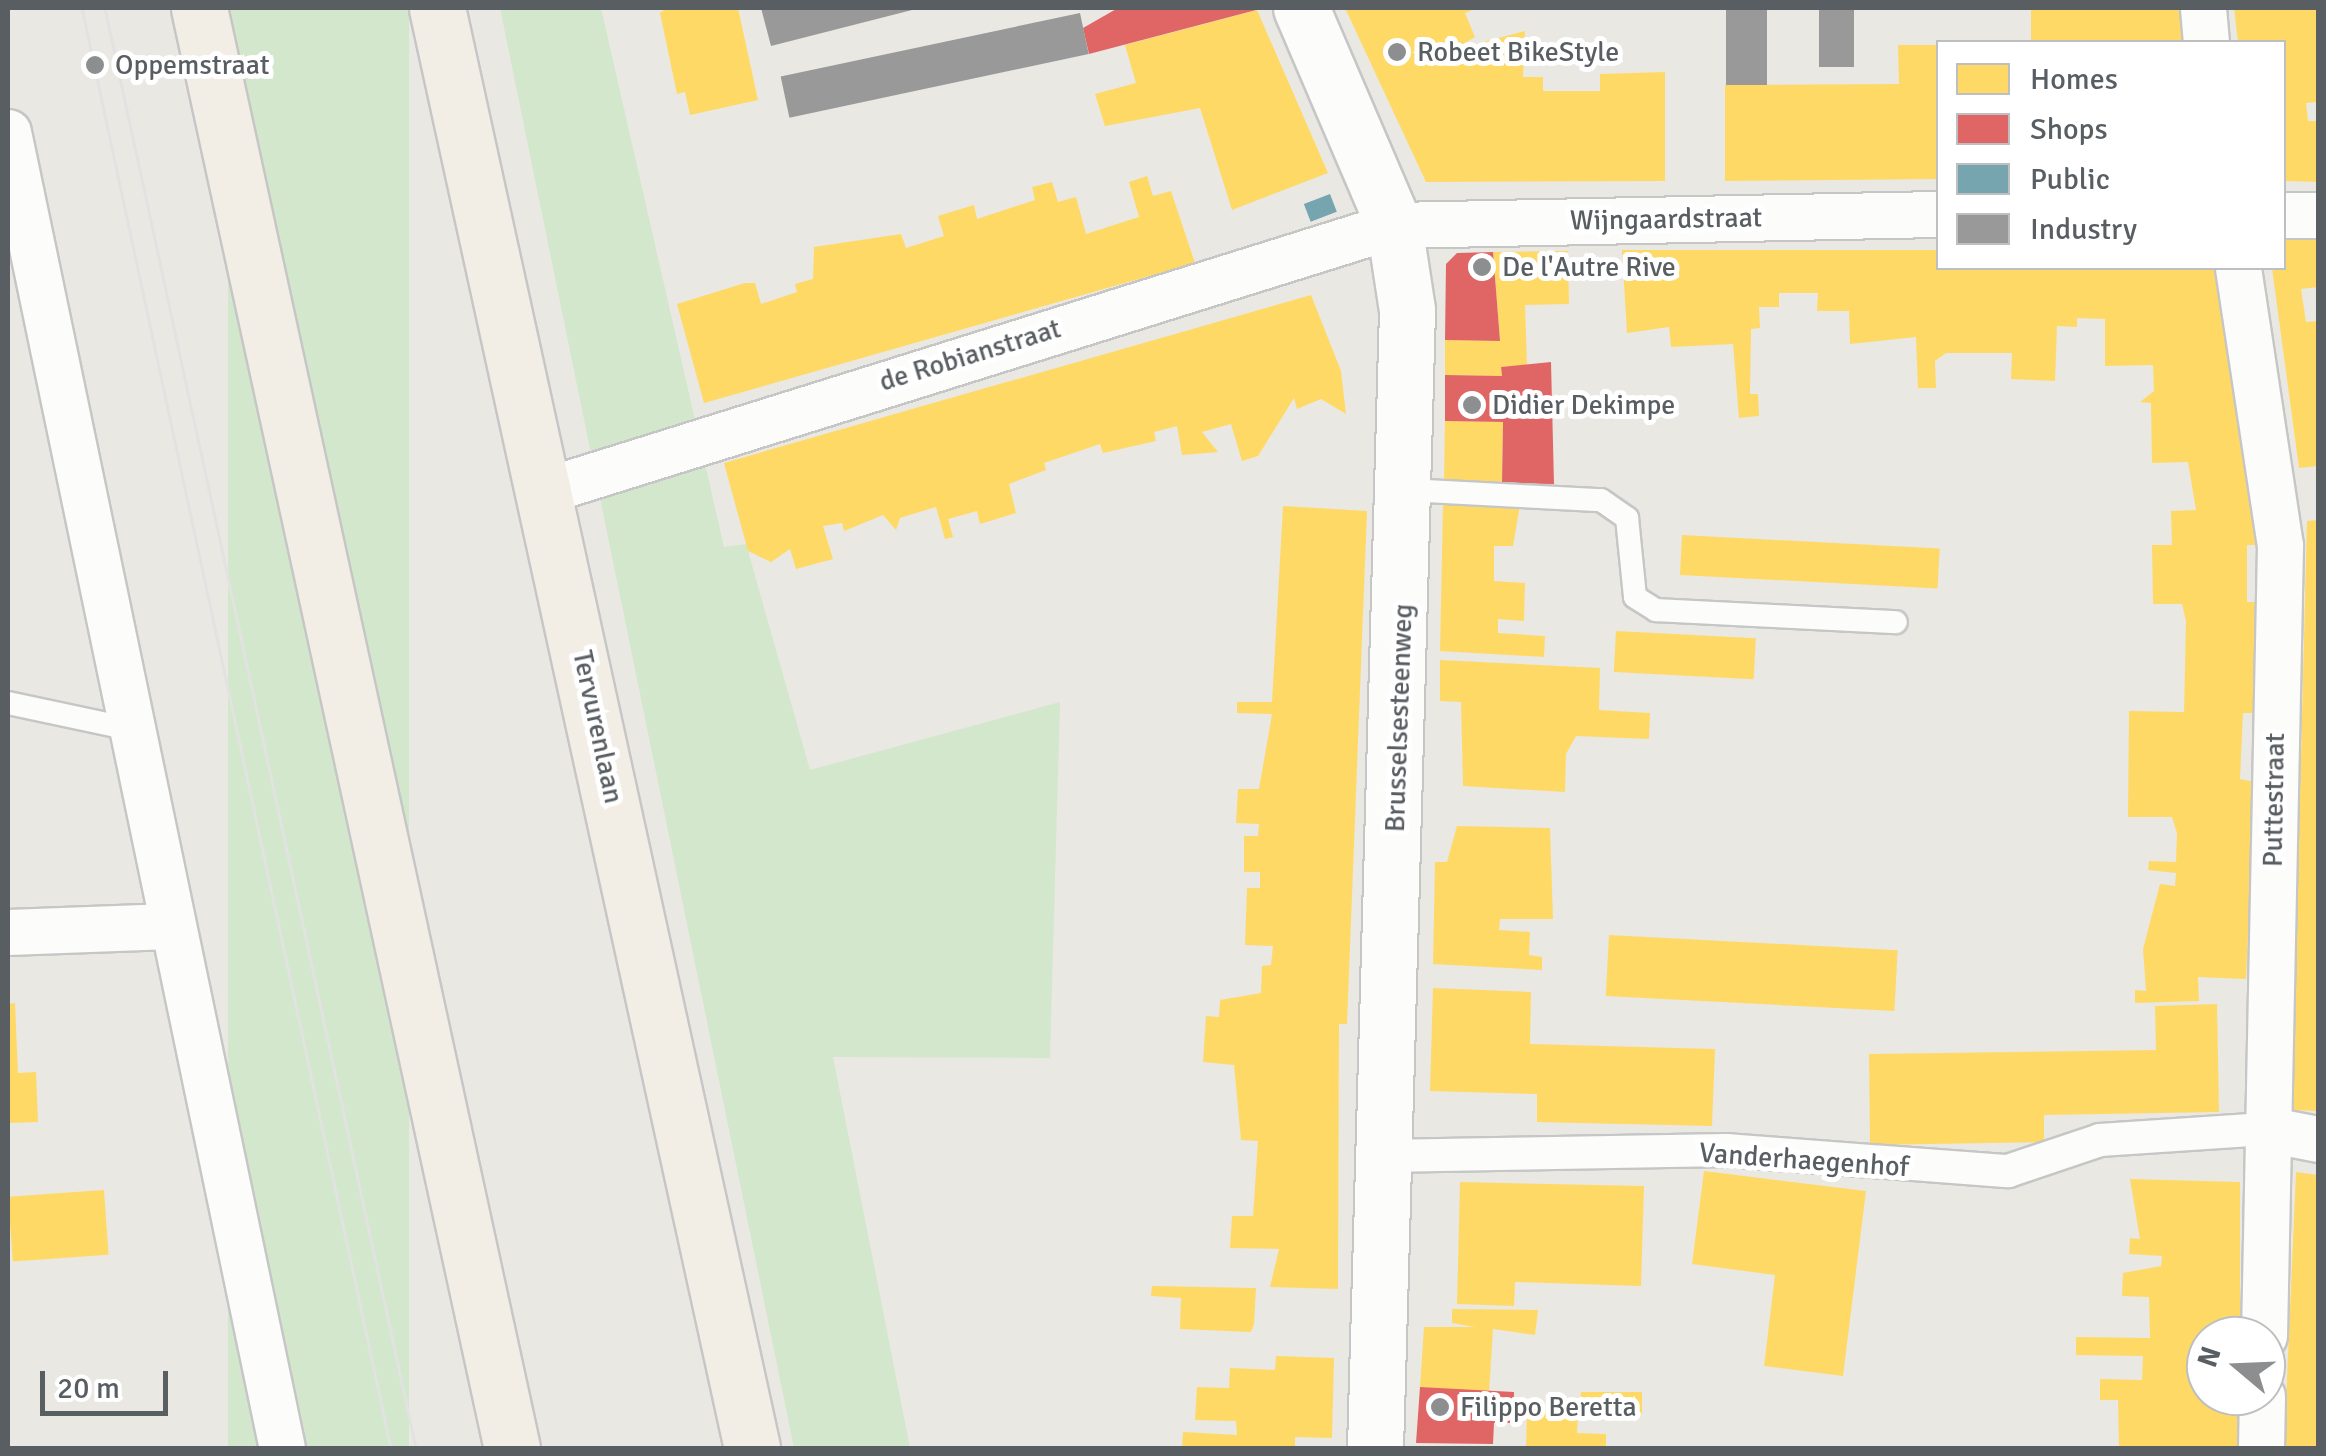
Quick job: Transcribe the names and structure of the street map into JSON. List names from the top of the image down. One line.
{"streets":{"main road":["Tervurenlaan"],"street":["Wijngaardstraat","de Robianstraat","Brusselsesteenweg","Puttestraat","Vanderhaegenhof"]},"crossings":[["Wijngaardstraat","de Robianstraat"],["Wijngaardstraat","Brusselsesteenweg"],["de Robianstraat","Brusselsesteenweg"],["de Robianstraat","Tervurenlaan"],["Brusselsesteenweg","Vanderhaegenhof"],["Puttestraat","Vanderhaegenhof"]],"places":["Robeet BikeStyle","Oppemstraat","De l'Autre Rive","Didier Dekimpe","Filippo Beretta"],"legend":["Homes","Shops","Public","Industry"],"scale_bar":"20 m","north":"left"}
